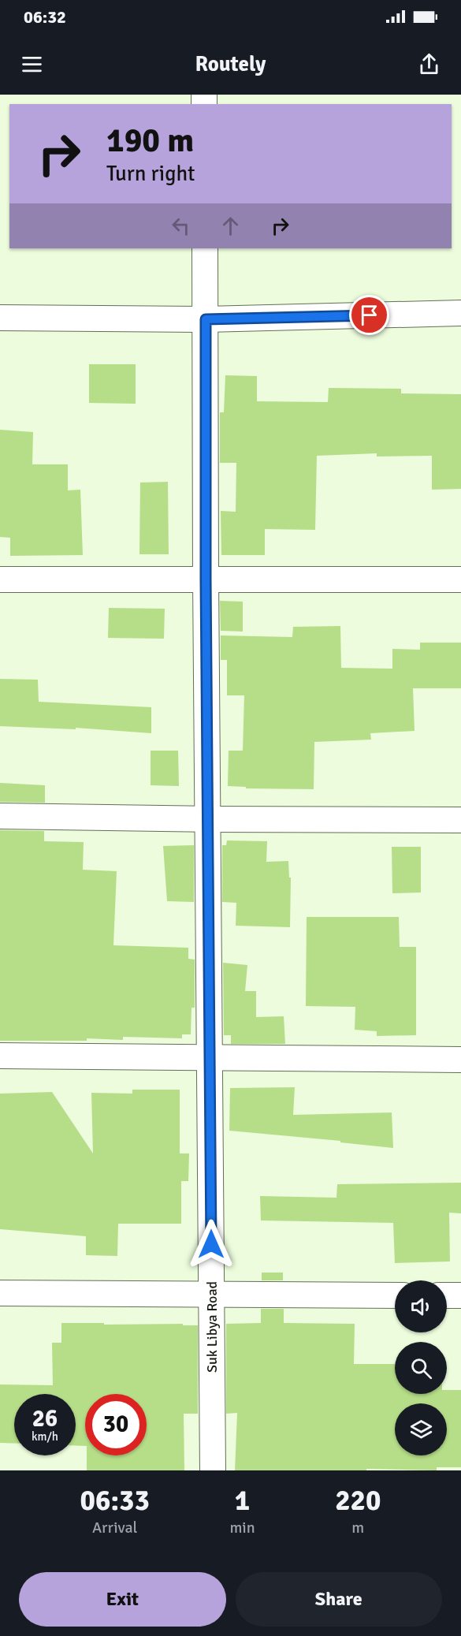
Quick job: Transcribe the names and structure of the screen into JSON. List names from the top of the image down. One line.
{"streets":{"street":["Suk Libya Road"]},"page":{"status":"06:32","header":"Routely","turn":["190 m","Turn right"],"speed":"26 km/h","limit":"30","eta":["06:33","Arrival","1","min","220","m"],"buttons":["Exit","Share"]}}
